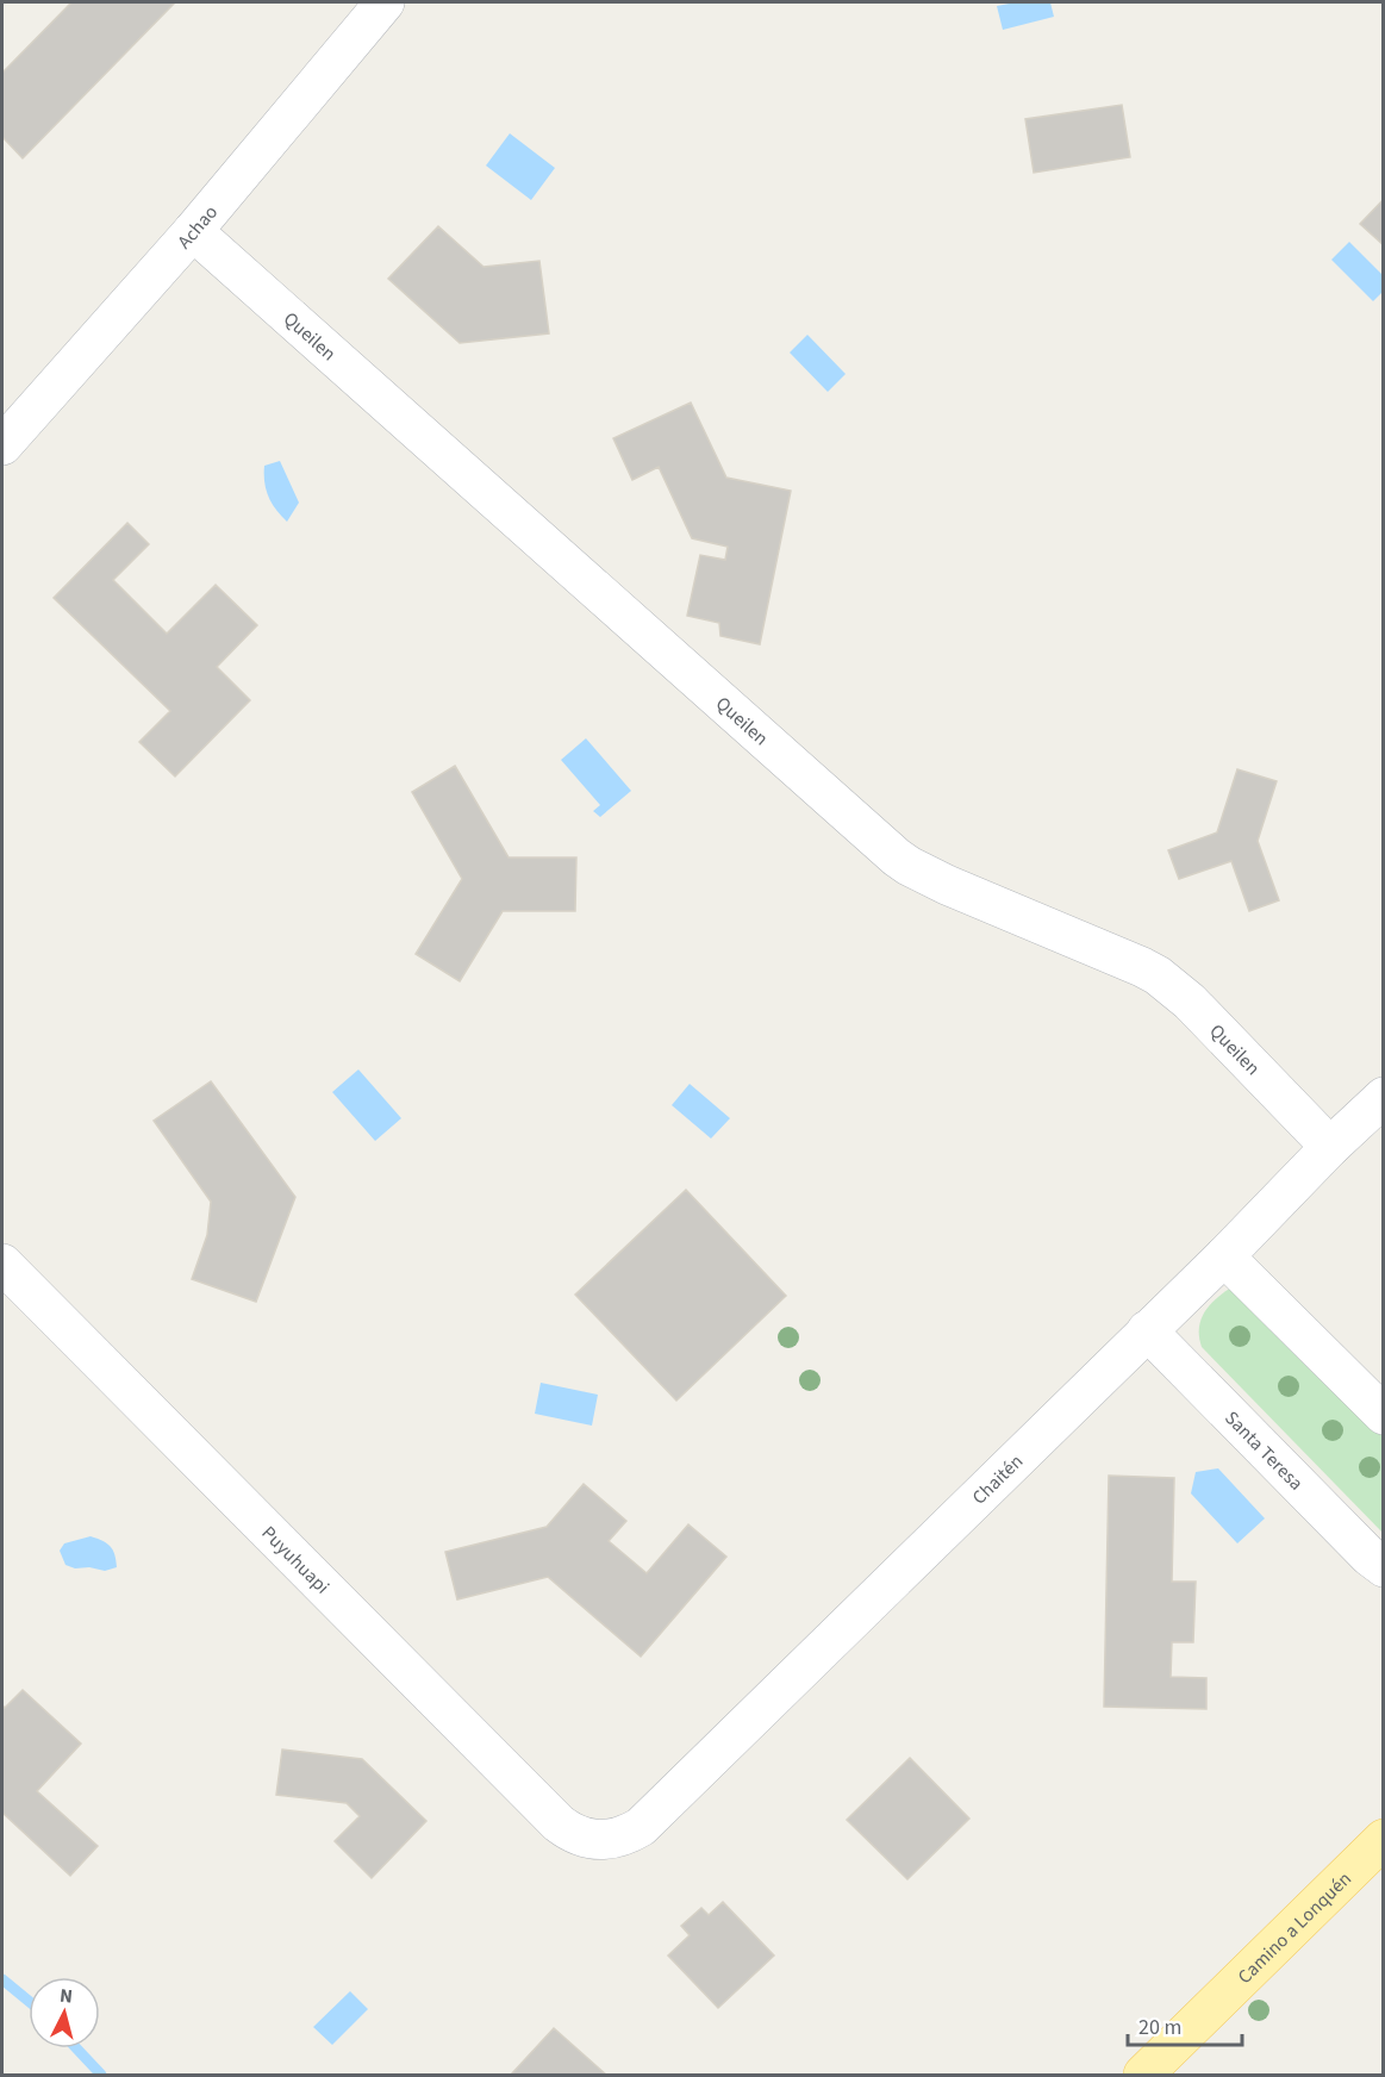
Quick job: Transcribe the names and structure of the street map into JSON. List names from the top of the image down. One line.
{"streets":{"main road":["Camino a Lonquén"],"street":["Achao","Queilen","Santa Teresa","Chaitén","Puyuhuapi"]},"crossings":[["Achao","Queilen"],["Queilen","Chaitén"],["Santa Teresa","Chaitén"],["Chaitén","Puyuhuapi"]],"scale_bar":"20 m","north":"top"}
